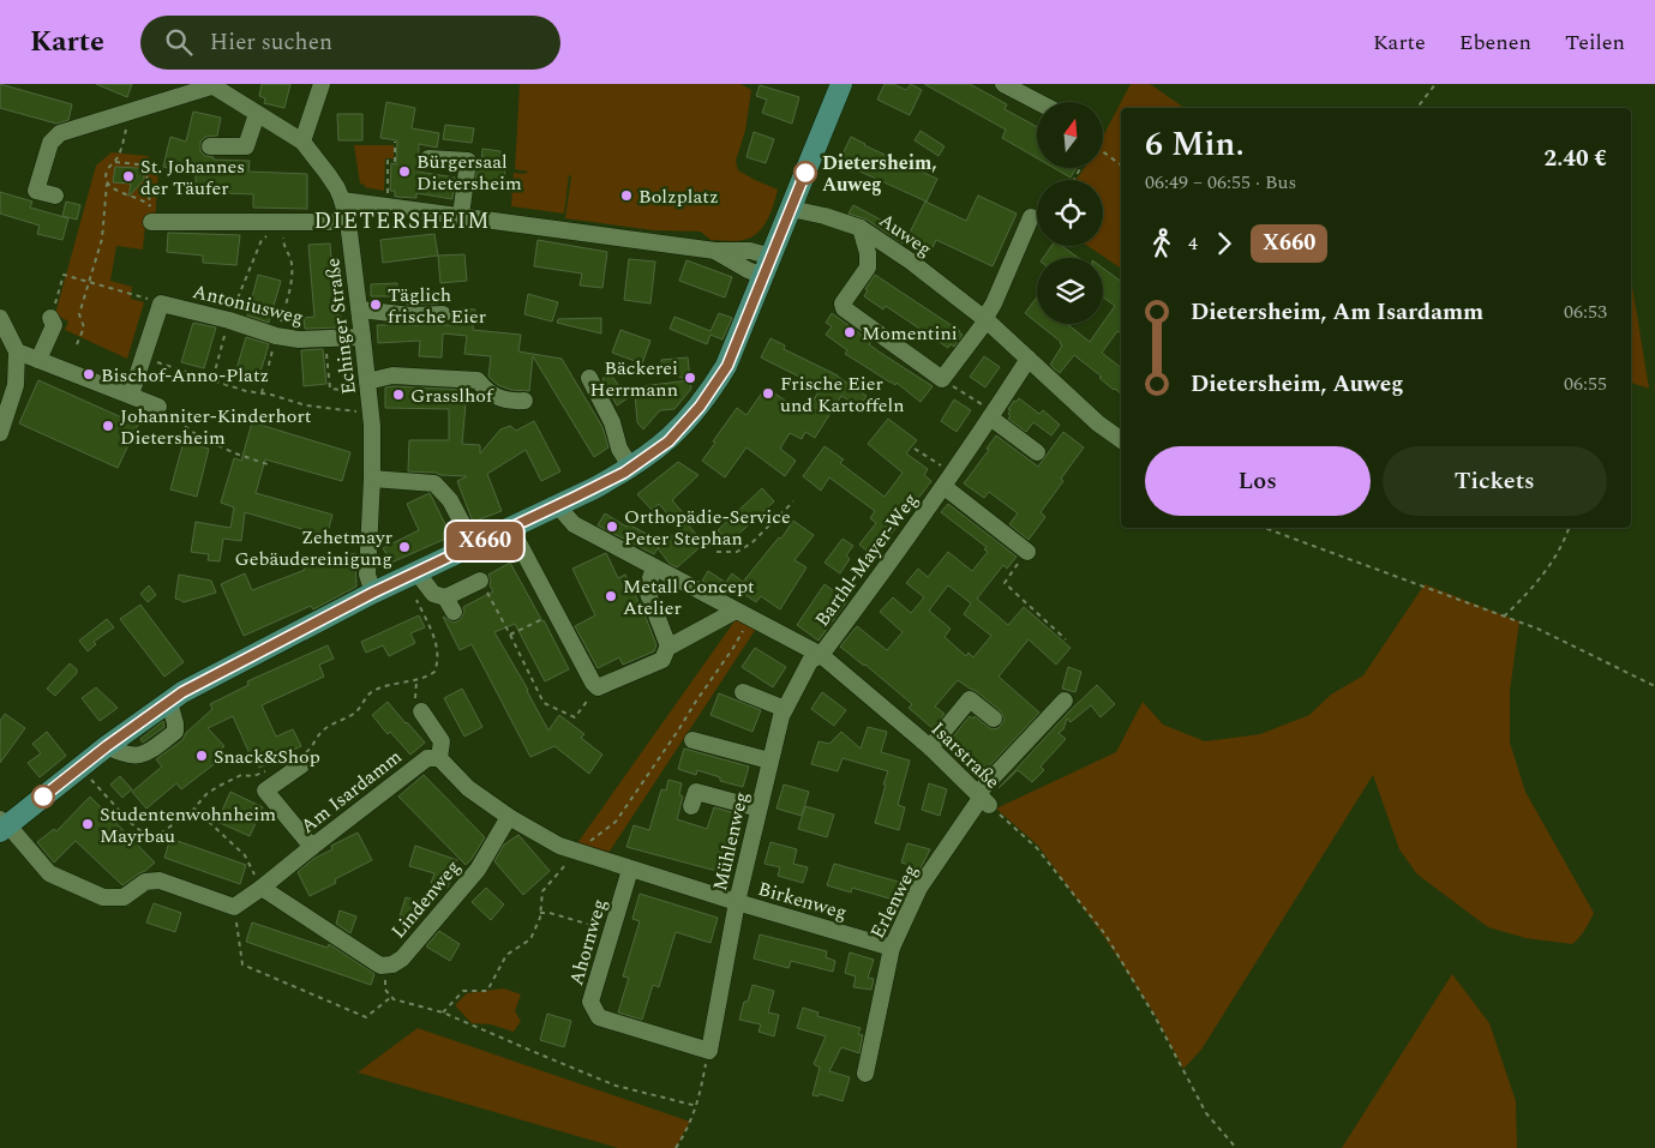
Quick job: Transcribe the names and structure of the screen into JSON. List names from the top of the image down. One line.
{"streets":{"street":["Auweg","Antoniusweg","Echinger Straße","Barthl-Mayer-Weg","Isarstraße","Am Isardamm","Mühlenweg","Lindenweg","Birkenweg","Erlenweg","Ahornweg"]},"crossings":[["Auweg","Barthl-Mayer-Weg"],["Antoniusweg","Echinger Straße"],["Barthl-Mayer-Weg","Isarstraße"],["Barthl-Mayer-Weg","Mühlenweg"],["Isarstraße","Mühlenweg"],["Isarstraße","Erlenweg"],["Am Isardamm","Lindenweg"],["Mühlenweg","Birkenweg"],["Mühlenweg","Ahornweg"],["Birkenweg","Erlenweg"]],"districts":["DIETERSHEIM"],"places":["Bürgersaal Dietersheim","Dietersheim, Auweg","St. Johannes der Täufer","Bolzplatz","Täglich frische Eier","Momentini","Bischof-Anno-Platz","Bäckerei Herrmann","Frische Eier und Kartoffeln","Grasslhof","Johanniter-Kinderhort Dietersheim","Orthopädie-Service Peter Stephan","Zehetmayr Gebäudereinigung","Metall Concept Atelier","Snack&Shop","Studentenwohnheim Mayrbau"],"lines":["bus line X660"],"north":"top","page":{"header":"Karte","search":"Hier suchen","nav":["Karte","Ebenen","Teilen"],"on_map":"X660","heading":["6 Min.","06:49 – 06:55 · Bus","2.40 €"],"legs":["4","X660"],"list":[{"name":"Dietersheim, Am Isardamm","value":"06:53"},{"name":"Dietersheim, Auweg","value":"06:55"}],"buttons":["Los","Tickets"]}}
